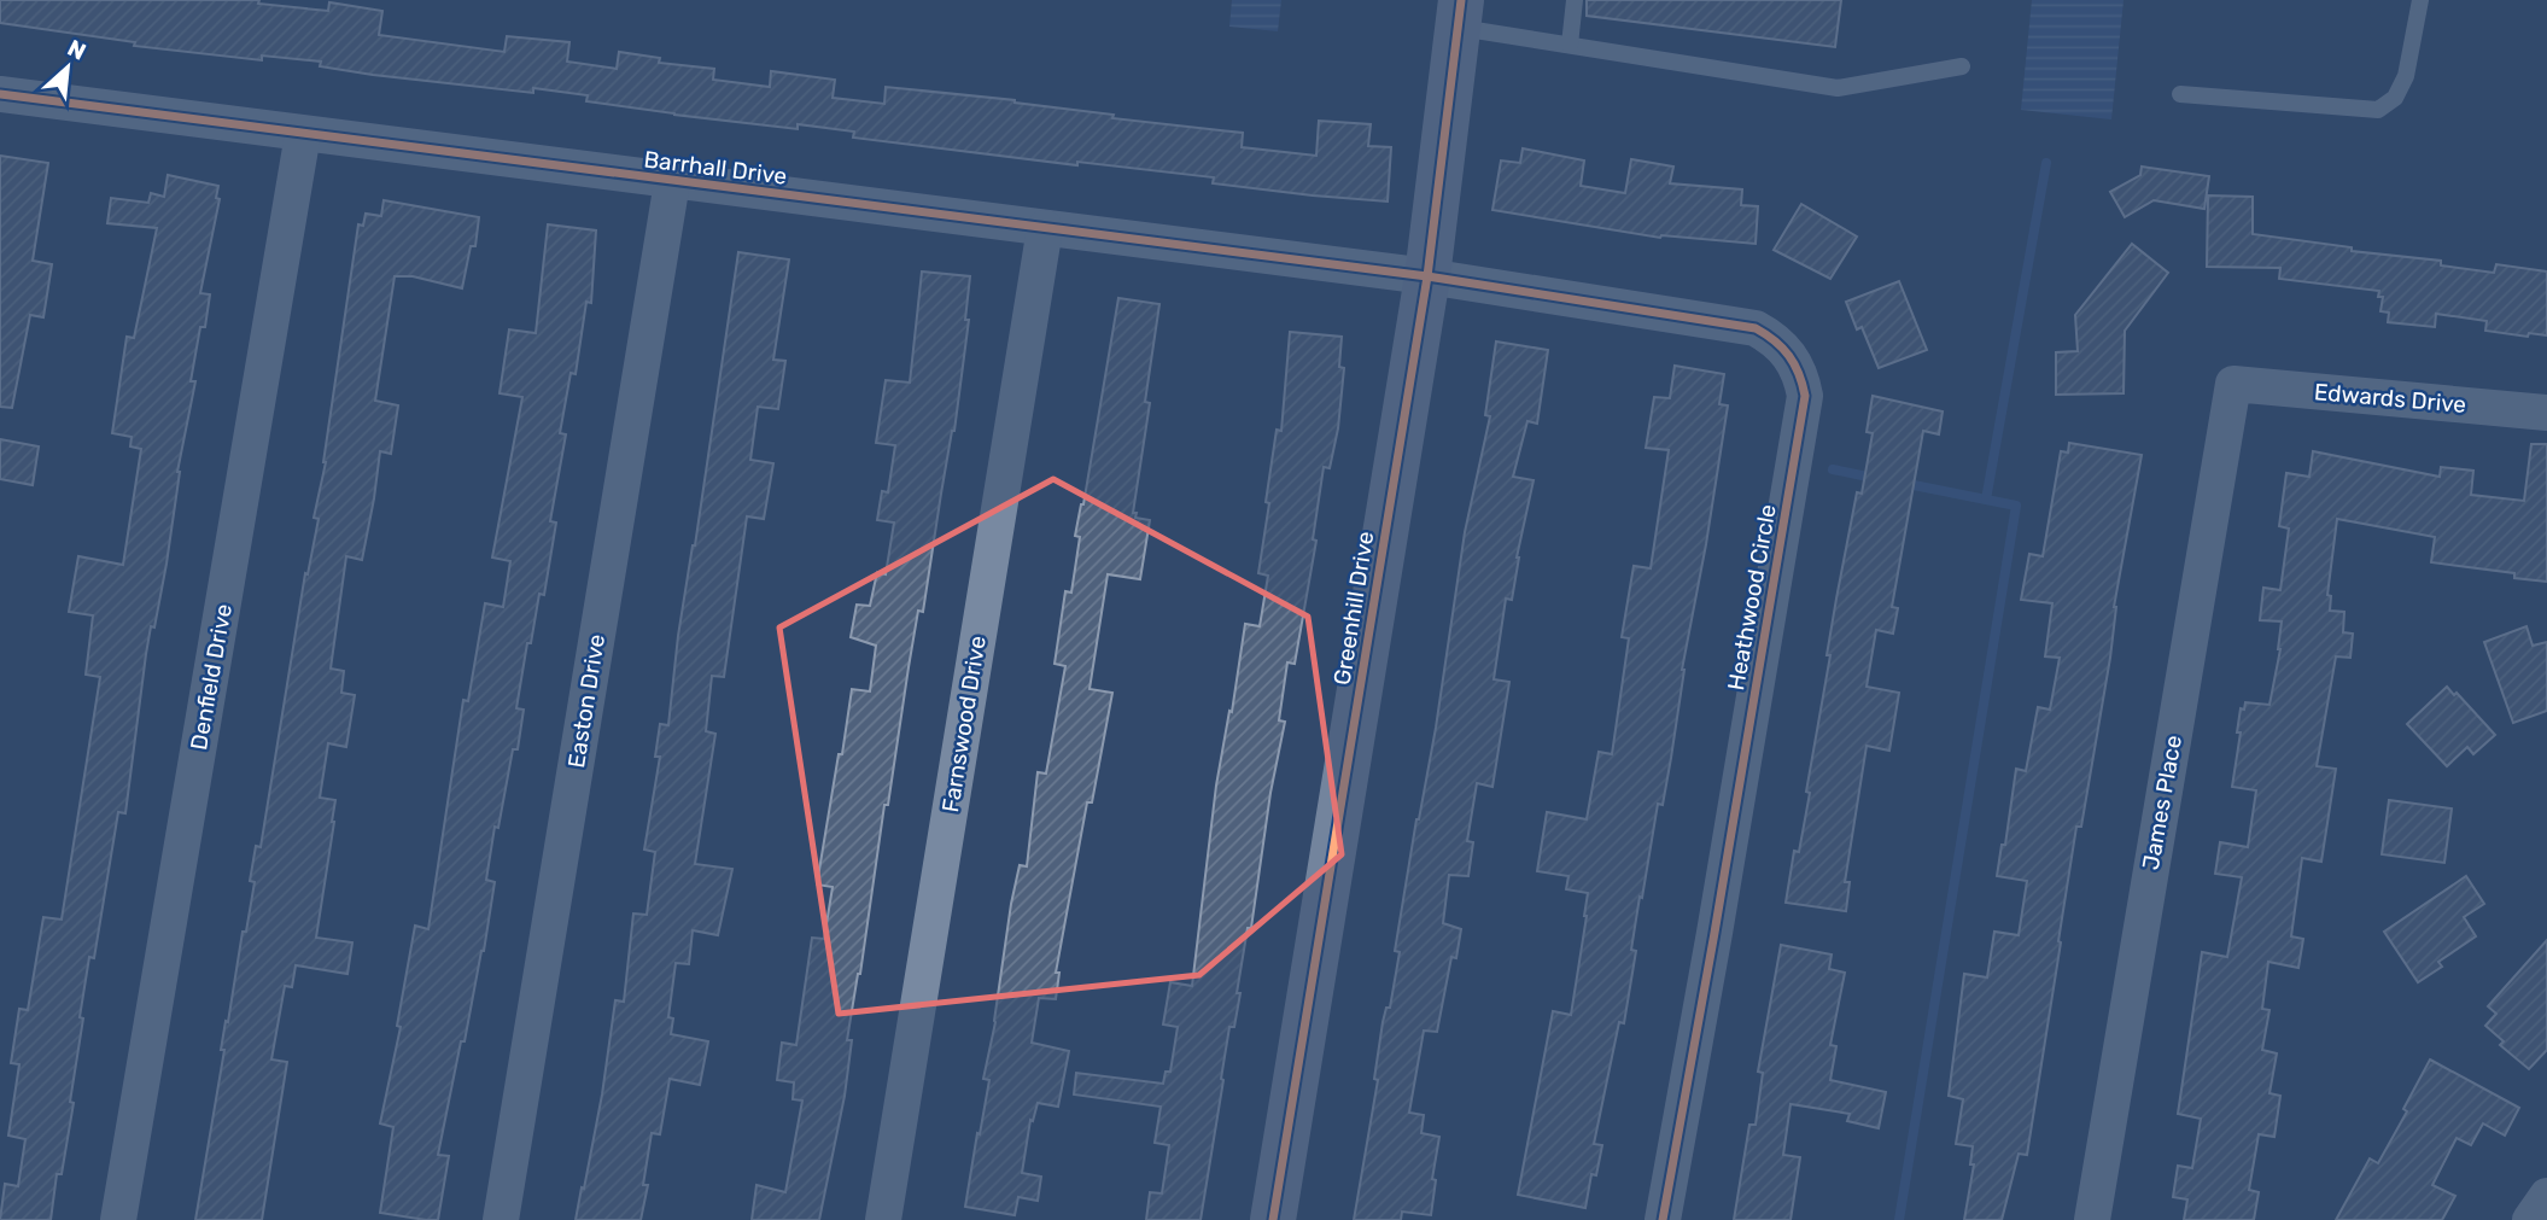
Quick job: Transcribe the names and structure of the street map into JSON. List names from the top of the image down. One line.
{"streets":{"street":["Barrhall Drive","Edwards Drive","Heathwood Circle","Greenhill Drive","Denfield Drive","Easton Drive","Farnswood Drive","James Place"]},"crossings":[["Barrhall Drive","Heathwood Circle"],["Barrhall Drive","Greenhill Drive"],["Barrhall Drive","Denfield Drive"],["Barrhall Drive","Easton Drive"],["Barrhall Drive","Farnswood Drive"],["Edwards Drive","James Place"],["Heathwood Circle","Greenhill Drive"]],"north":"top right"}
